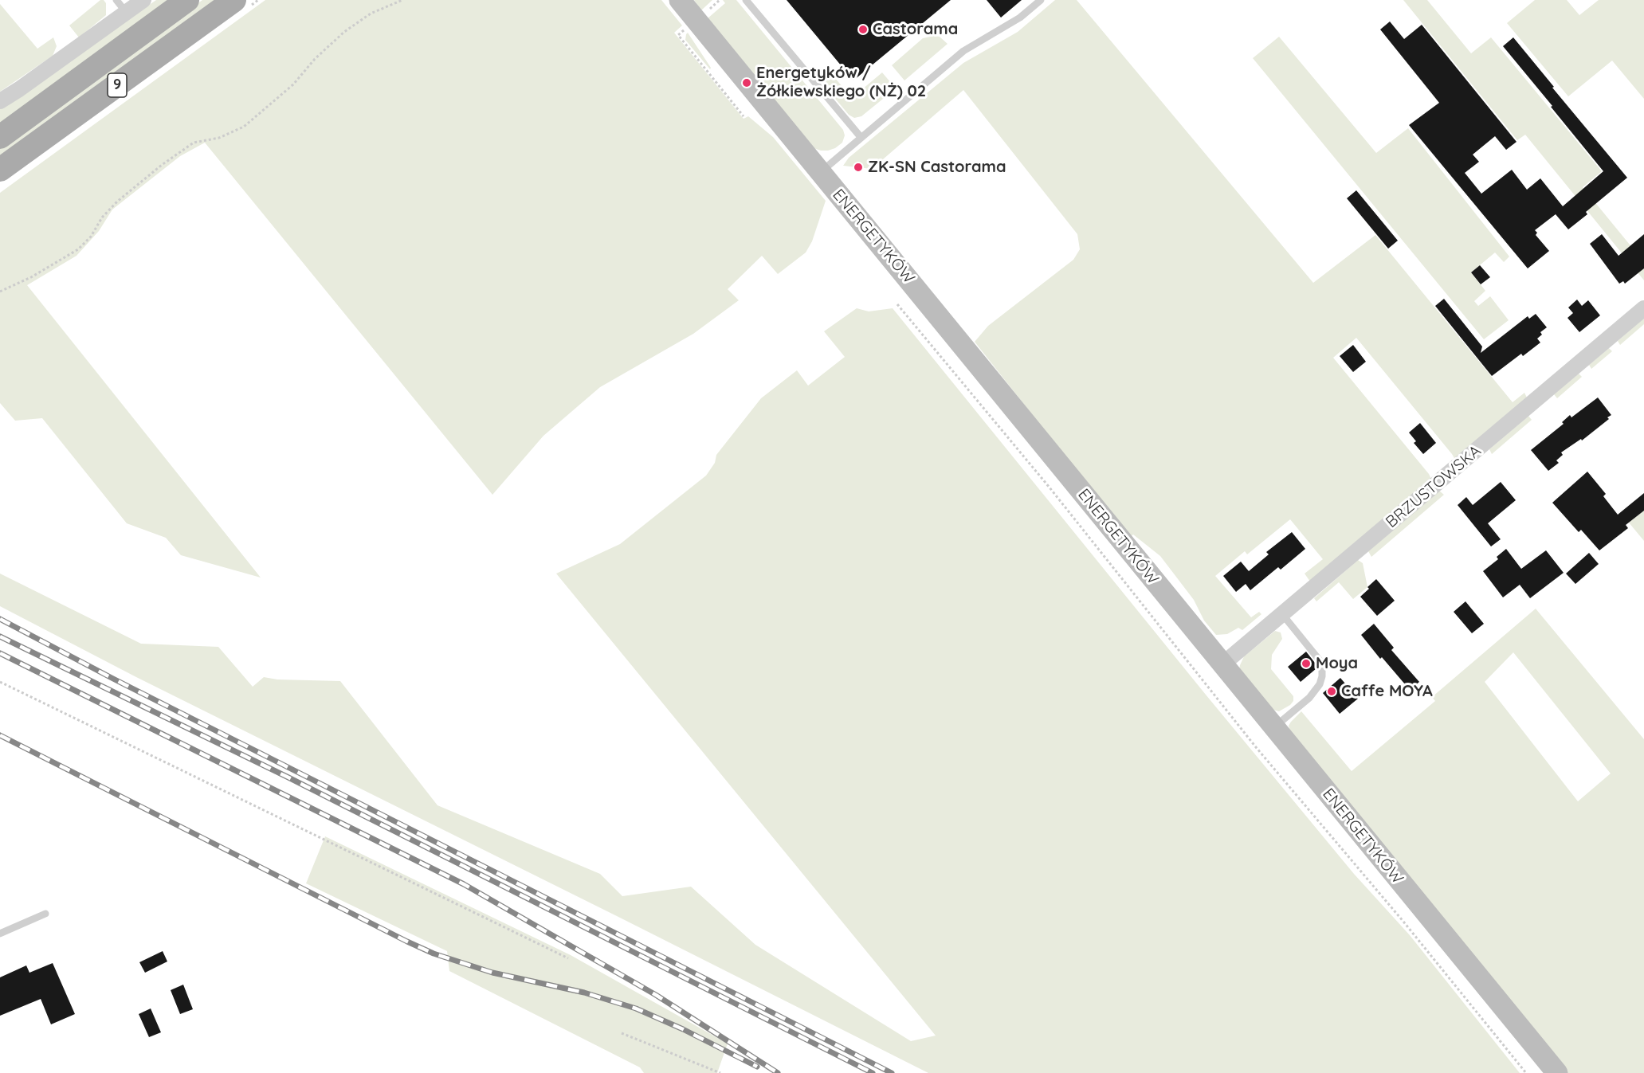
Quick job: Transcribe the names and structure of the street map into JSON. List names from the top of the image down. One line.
{"streets":{"main road":["9","ENERGETYKÓW"],"street":["BRZUSTOWSKA"]},"crossings":[["ENERGETYKÓW","BRZUSTOWSKA"]],"places":["Castorama","Energetyków / Żółkiewskiego (NŻ) 02","ZK-SN Castorama","Moya","Caffe MOYA"]}
